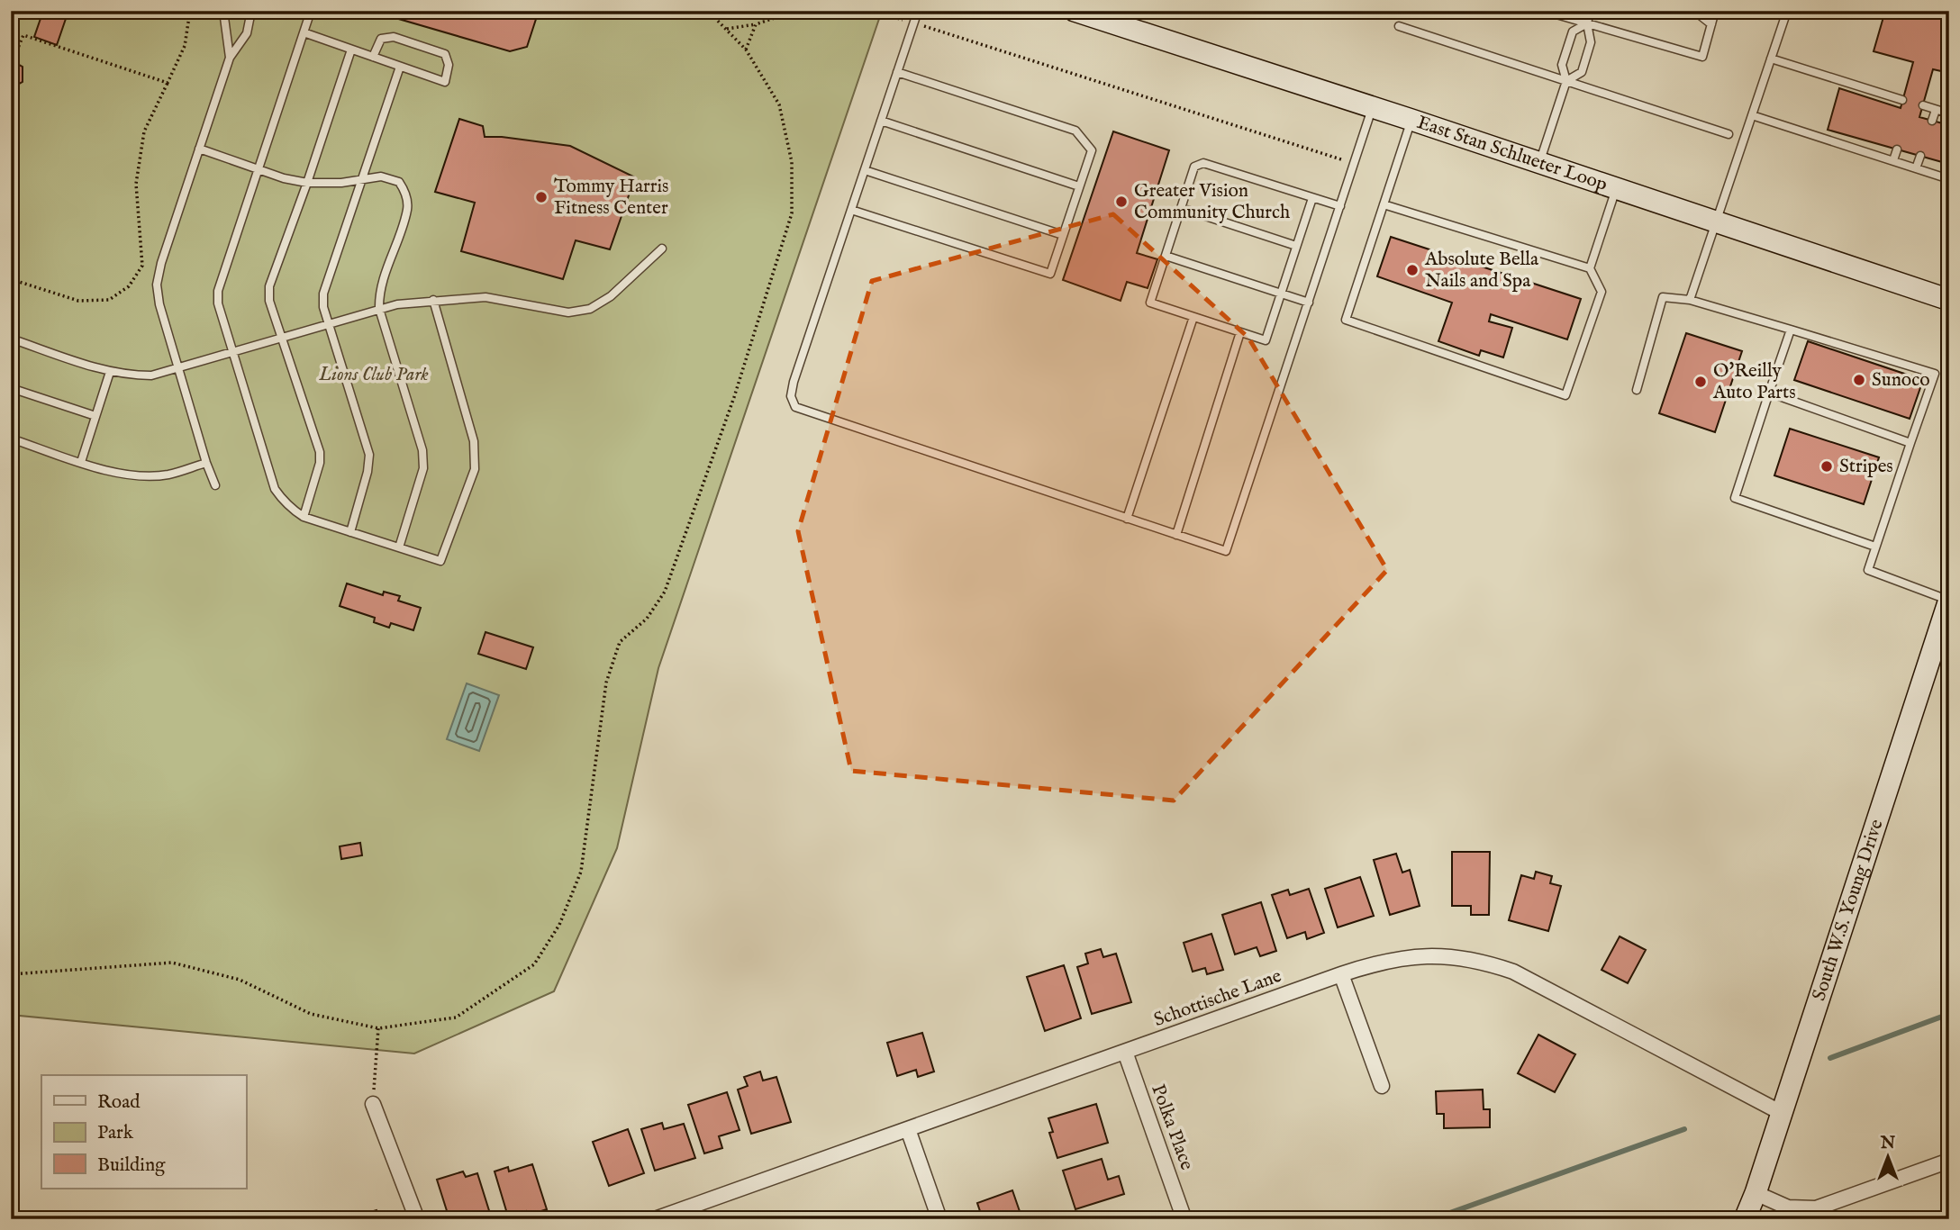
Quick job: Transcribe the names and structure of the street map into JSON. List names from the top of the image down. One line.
{"streets":{"main road":["East Stan Schlueter Loop","South W.S. Young Drive"],"street":["Schottische Lane","Polka Place"]},"crossings":[["South W.S. Young Drive","Schottische Lane"],["Schottische Lane","Polka Place"]],"parks":["Lions Club Park"],"places":["Tommy Harris Fitness Center","Greater Vision Community Church","Absolute Bella Nails and Spa","Sunoco","O'Reilly Auto Parts","Stripes"],"legend":["Road","Park","Building"],"north":"top"}
